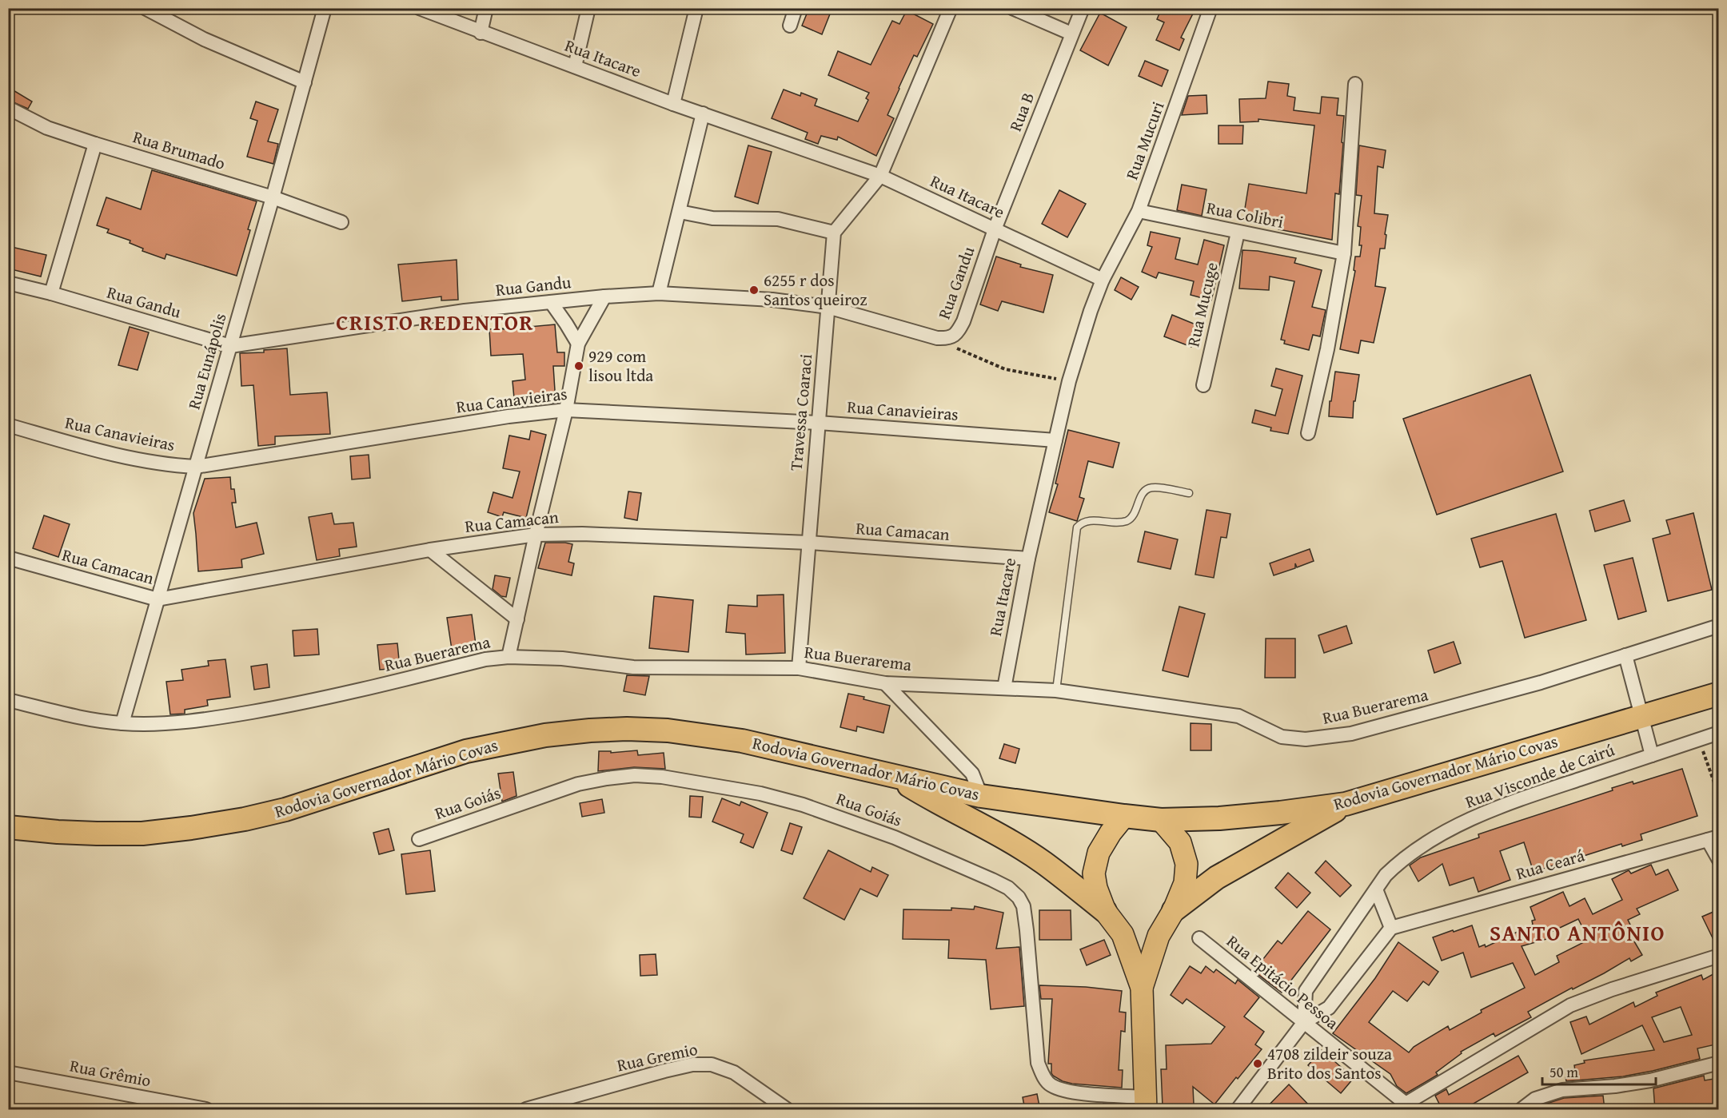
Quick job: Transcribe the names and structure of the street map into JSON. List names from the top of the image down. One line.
{"streets":{"highway":["Rodovia Governador Mário Covas"],"street":["Rua Itacare","Rua B","Rua Mucuri","Rua Brumado","Rua Colibri","Rua Gandu","Rua Mucuge","Rua Eunápolis","Rua Canavieiras","Travessa Coaraci","Rua Camacan","Rua Buerarema","Rua Visconde de Cairú","Rua Goiás","Rua Ceará","Rua Epitácio Pessoa","Rua Gremio","Rua Grêmio"]},"crossings":[["Rua Itacare","Rua B"],["Rua Itacare","Rua Mucuri"],["Rua Itacare","Rua Gandu"],["Rua Itacare","Rua Canavieiras"],["Rua Itacare","Rua Camacan"],["Rua Itacare","Rua Buerarema"],["Rua B","Rua Gandu"],["Rua Mucuri","Rua Colibri"],["Rua Brumado","Rua Eunápolis"],["Rua Colibri","Rua Mucuge"],["Rua Gandu","Rua Eunápolis"],["Rua Gandu","Travessa Coaraci"],["Rua Eunápolis","Rua Canavieiras"],["Rua Eunápolis","Rua Camacan"],["Rua Eunápolis","Rua Buerarema"],["Rua Canavieiras","Travessa Coaraci"],["Travessa Coaraci","Rua Camacan"],["Travessa Coaraci","Rua Buerarema"],["Rua Visconde de Cairú","Rua Epitácio Pessoa"]],"districts":["CRISTO REDENTOR","SANTO ANTÔNIO"],"places":["6255 r dos Santos queiroz","929 com lisou ltda","4708 zildeir souza Brito dos Santos"],"scale_bar":"50 m"}
